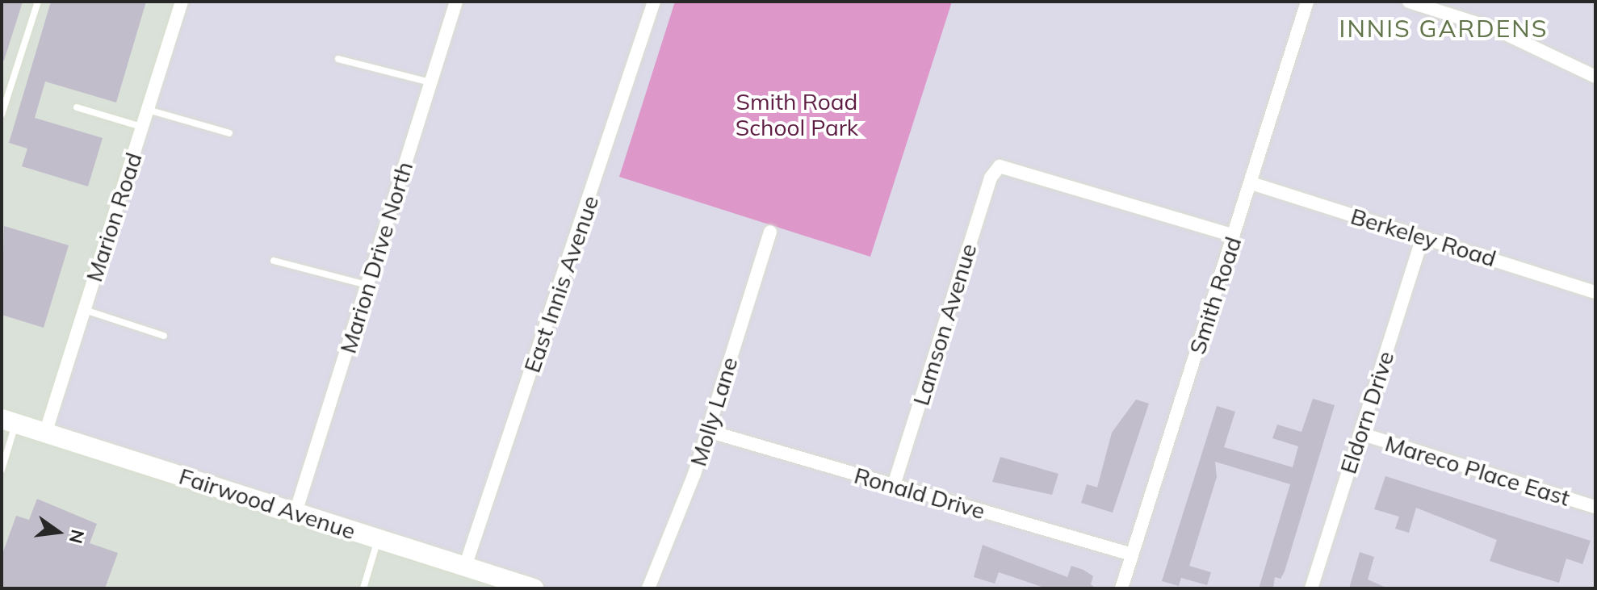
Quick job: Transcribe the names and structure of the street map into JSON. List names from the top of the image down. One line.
{"streets":{"street":["Marion Road","Berkeley Road","Marion Drive North","East Innis Avenue","Smith Road","Lamson Avenue","Molly Lane","Eldorn Drive","Mareco Place East","Ronald Drive","Fairwood Avenue"]},"crossings":[["Marion Road","Fairwood Avenue"],["Berkeley Road","Smith Road"],["Berkeley Road","Eldorn Drive"],["Marion Drive North","Fairwood Avenue"],["East Innis Avenue","Fairwood Avenue"],["Smith Road","Lamson Avenue"],["Smith Road","Ronald Drive"],["Lamson Avenue","Ronald Drive"],["Molly Lane","Ronald Drive"],["Eldorn Drive","Mareco Place East"]],"districts":["INNIS GARDENS"],"parks":["Smith Road School Park"],"north":"right"}
